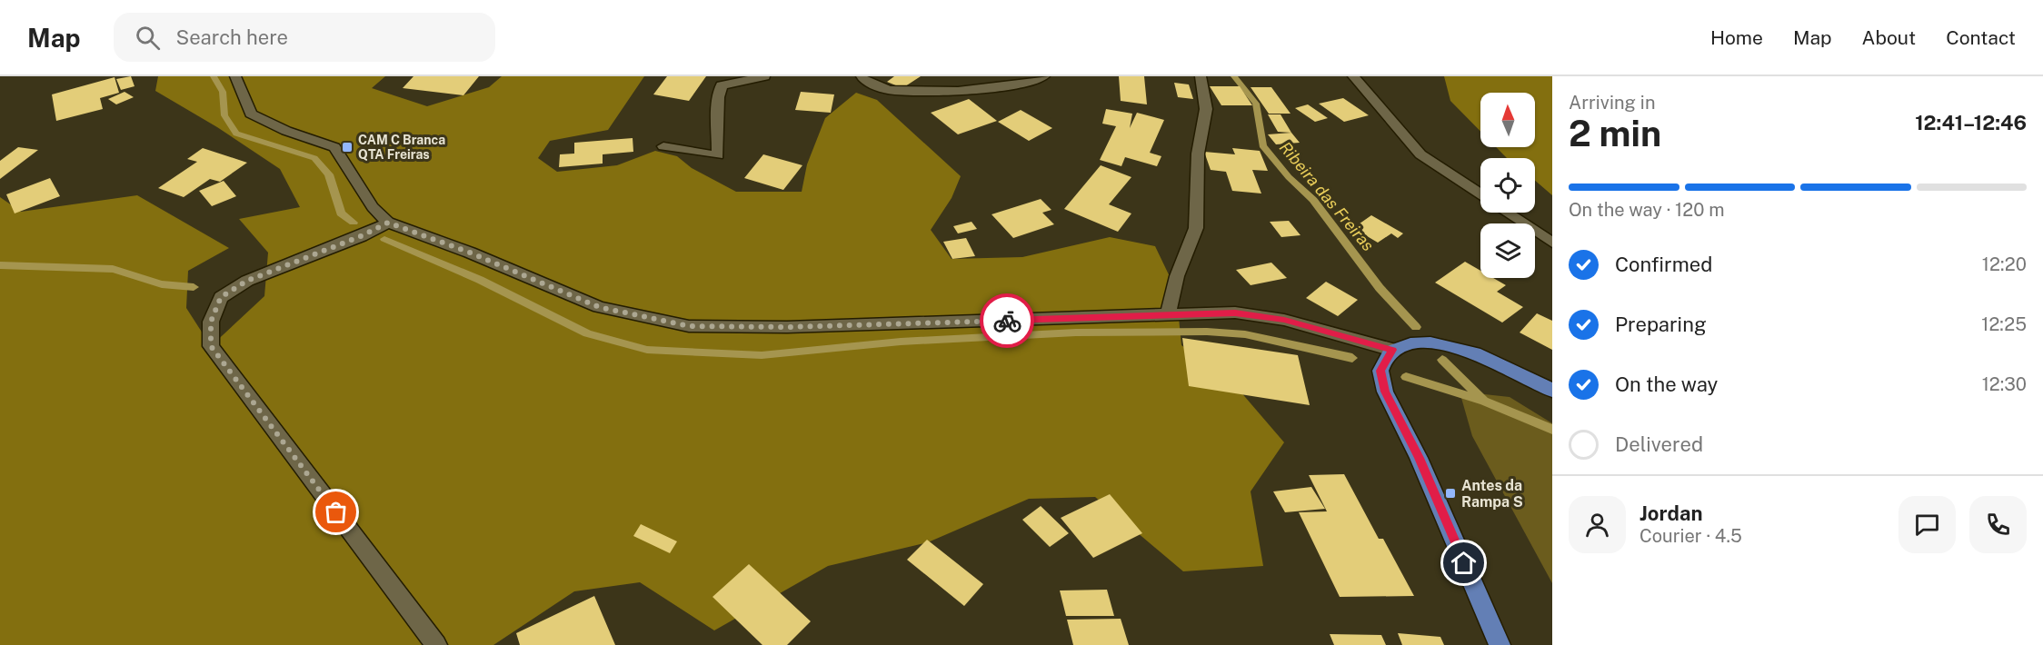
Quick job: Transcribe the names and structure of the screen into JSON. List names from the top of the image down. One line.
{"water":["Ribeira das Freiras"],"places":{"transit":["CAM C Branca QTA Freiras","Antes da Rampa S"]},"north":"top","page":{"header":"Map","search":"Search here","nav":["Home","Map","About","Contact"],"heading":["2 min","Arriving in","12:41–12:46"],"panel":["Jordan","Courier · 4.5"],"bar":"On the way · 120 m","list":[["Confirmed","12:20"],["Preparing","12:25"],["On the way","12:30"],"Delivered"]}}
